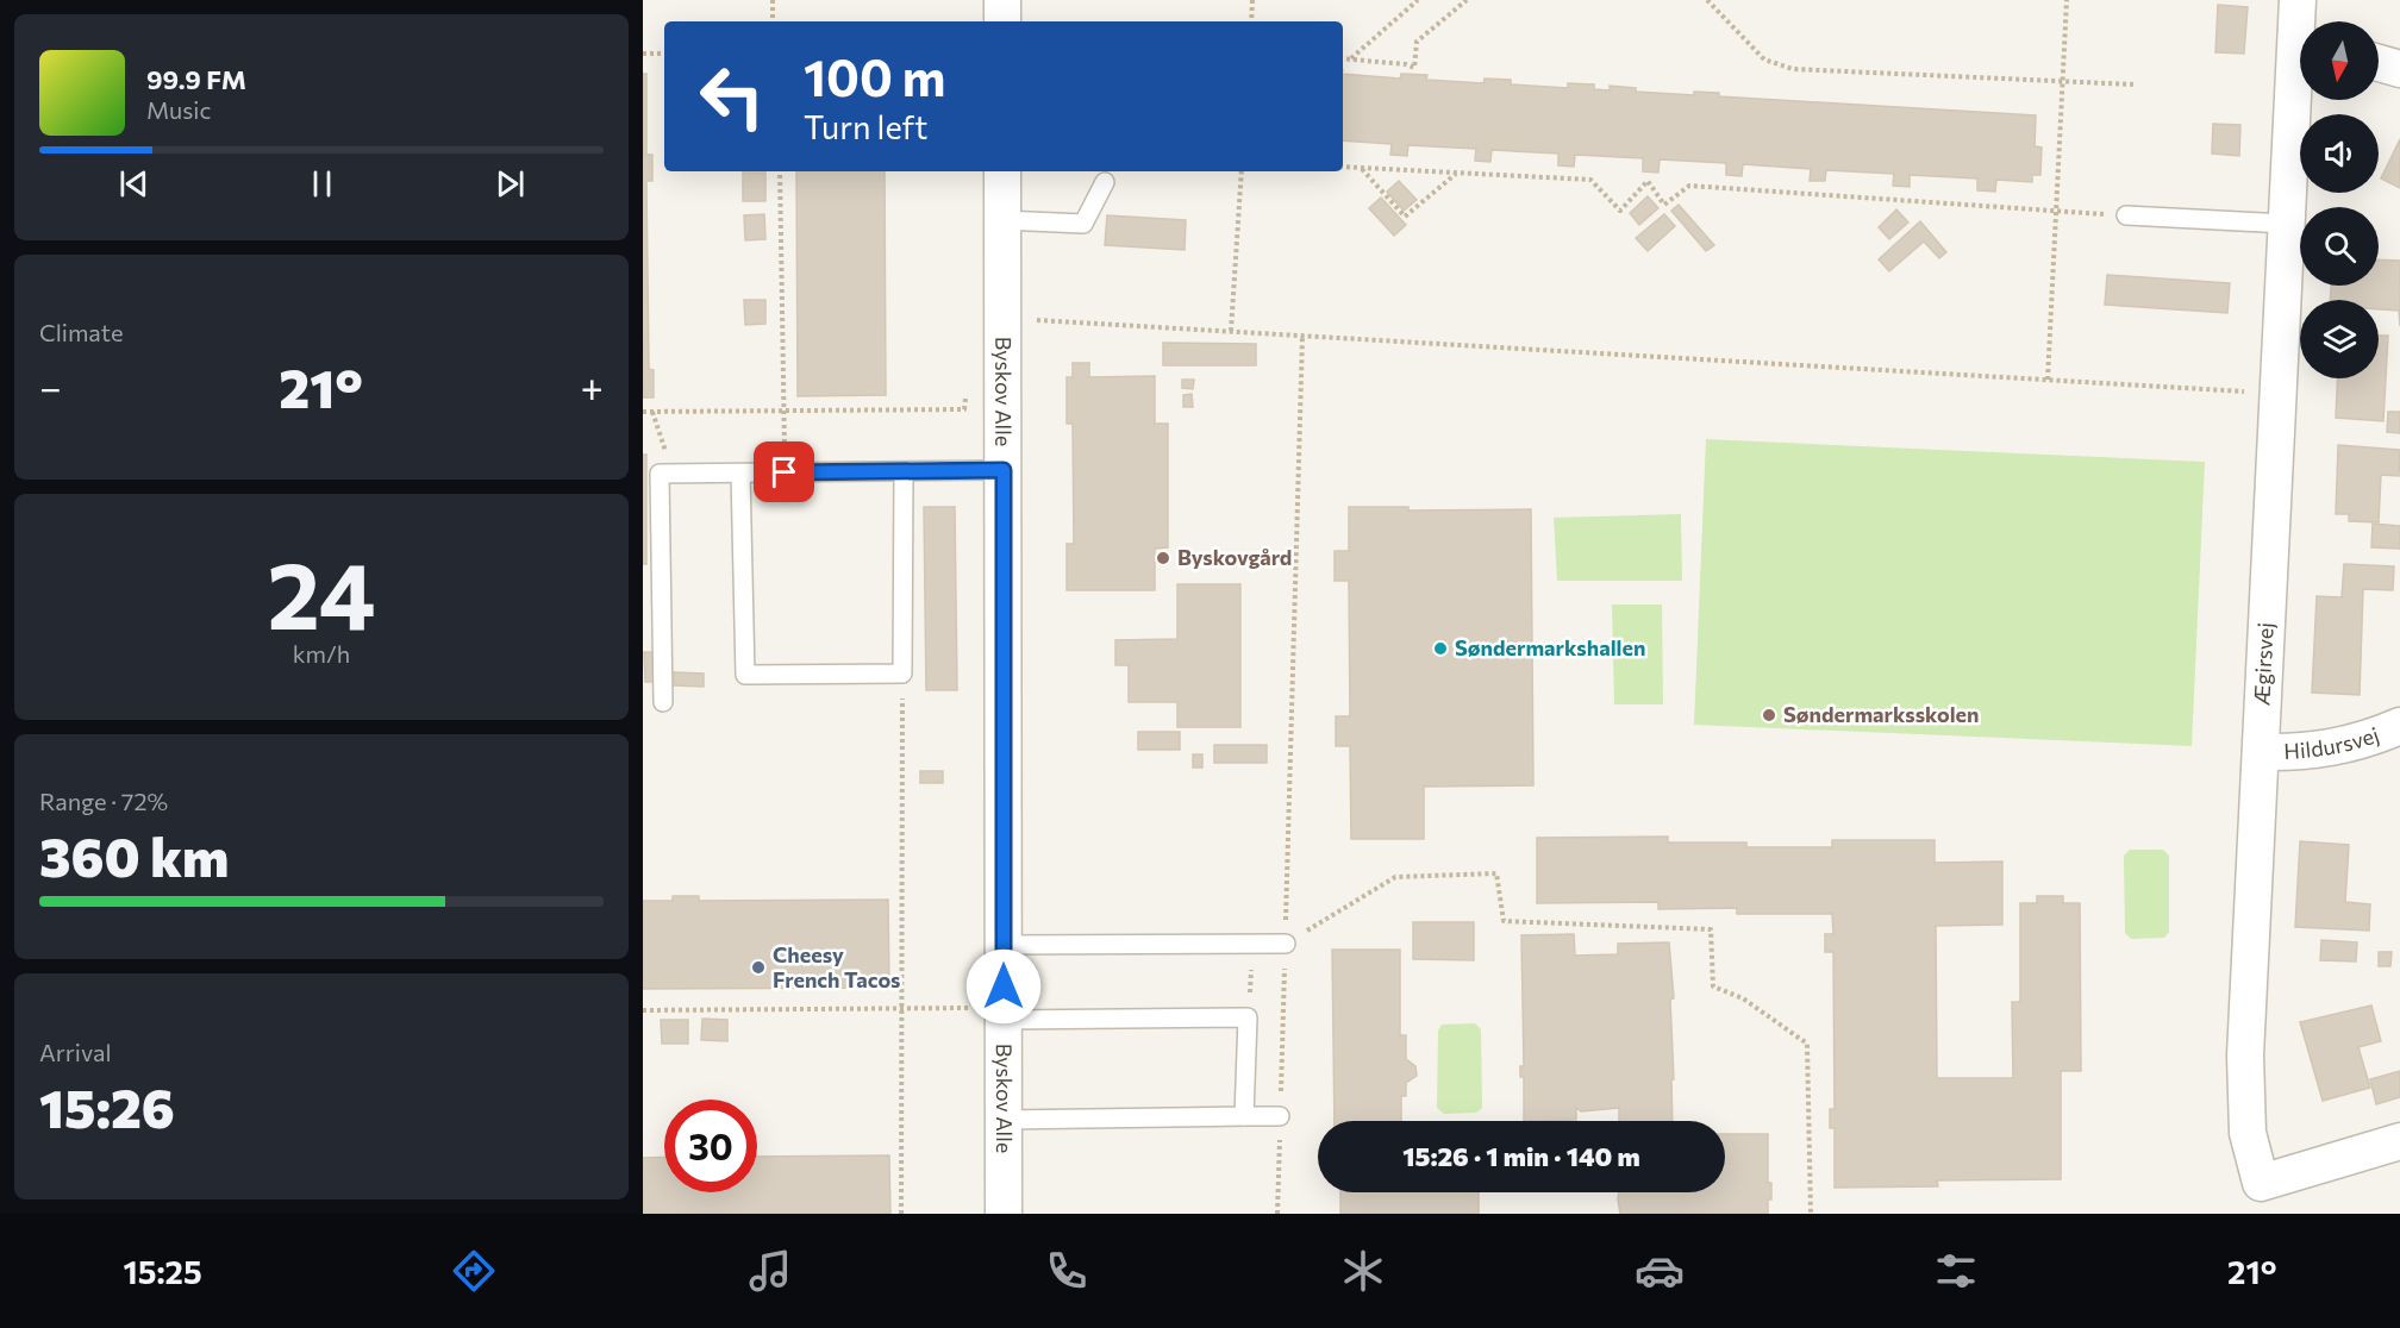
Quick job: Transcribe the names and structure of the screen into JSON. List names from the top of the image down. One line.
{"streets":{"street":["Byskov Alle","Ægirsvej","Hildursvej"]},"crossings":[["Ægirsvej","Hildursvej"]],"places":["Byskovgård","Søndermarkshallen","Søndermarksskolen","Cheesy French Tacos"],"north":"bottom","page":{"turn":["100 m","Turn left"],"song":["99.9 FM","Music"],"tile":["Climate",["24","km/h"],["Range · 72%","360 km"],["Arrival","15:26"]],"heat":["−","21°","+"],"limit":"30","trip":"15:26 · 1 min · 140 m","tabs":["15:25","21°"]}}
